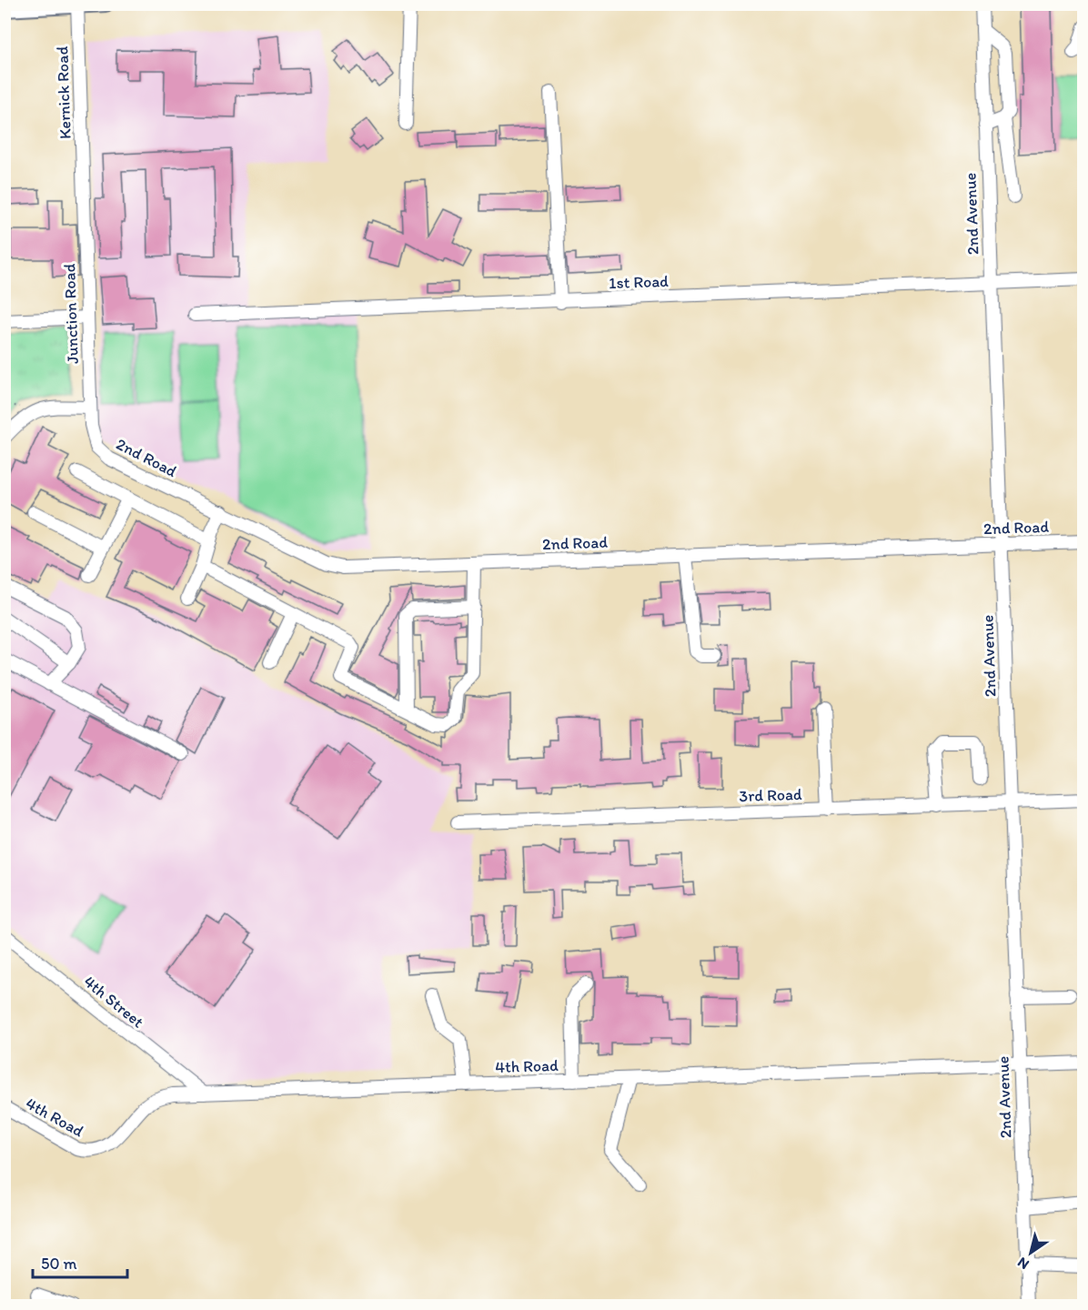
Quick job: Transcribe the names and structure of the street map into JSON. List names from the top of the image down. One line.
{"streets":{"street":["Kernick Road","2nd Avenue","1st Road","Junction Road","2nd Road","3rd Road","4th Street","4th Road"]},"crossings":[["Kernick Road","Junction Road"],["2nd Avenue","1st Road"],["2nd Avenue","2nd Road"],["2nd Avenue","3rd Road"],["2nd Avenue","4th Road"],["Junction Road","2nd Road"],["4th Street","4th Road"]],"scale_bar":"50 m","north":"bottom left"}
